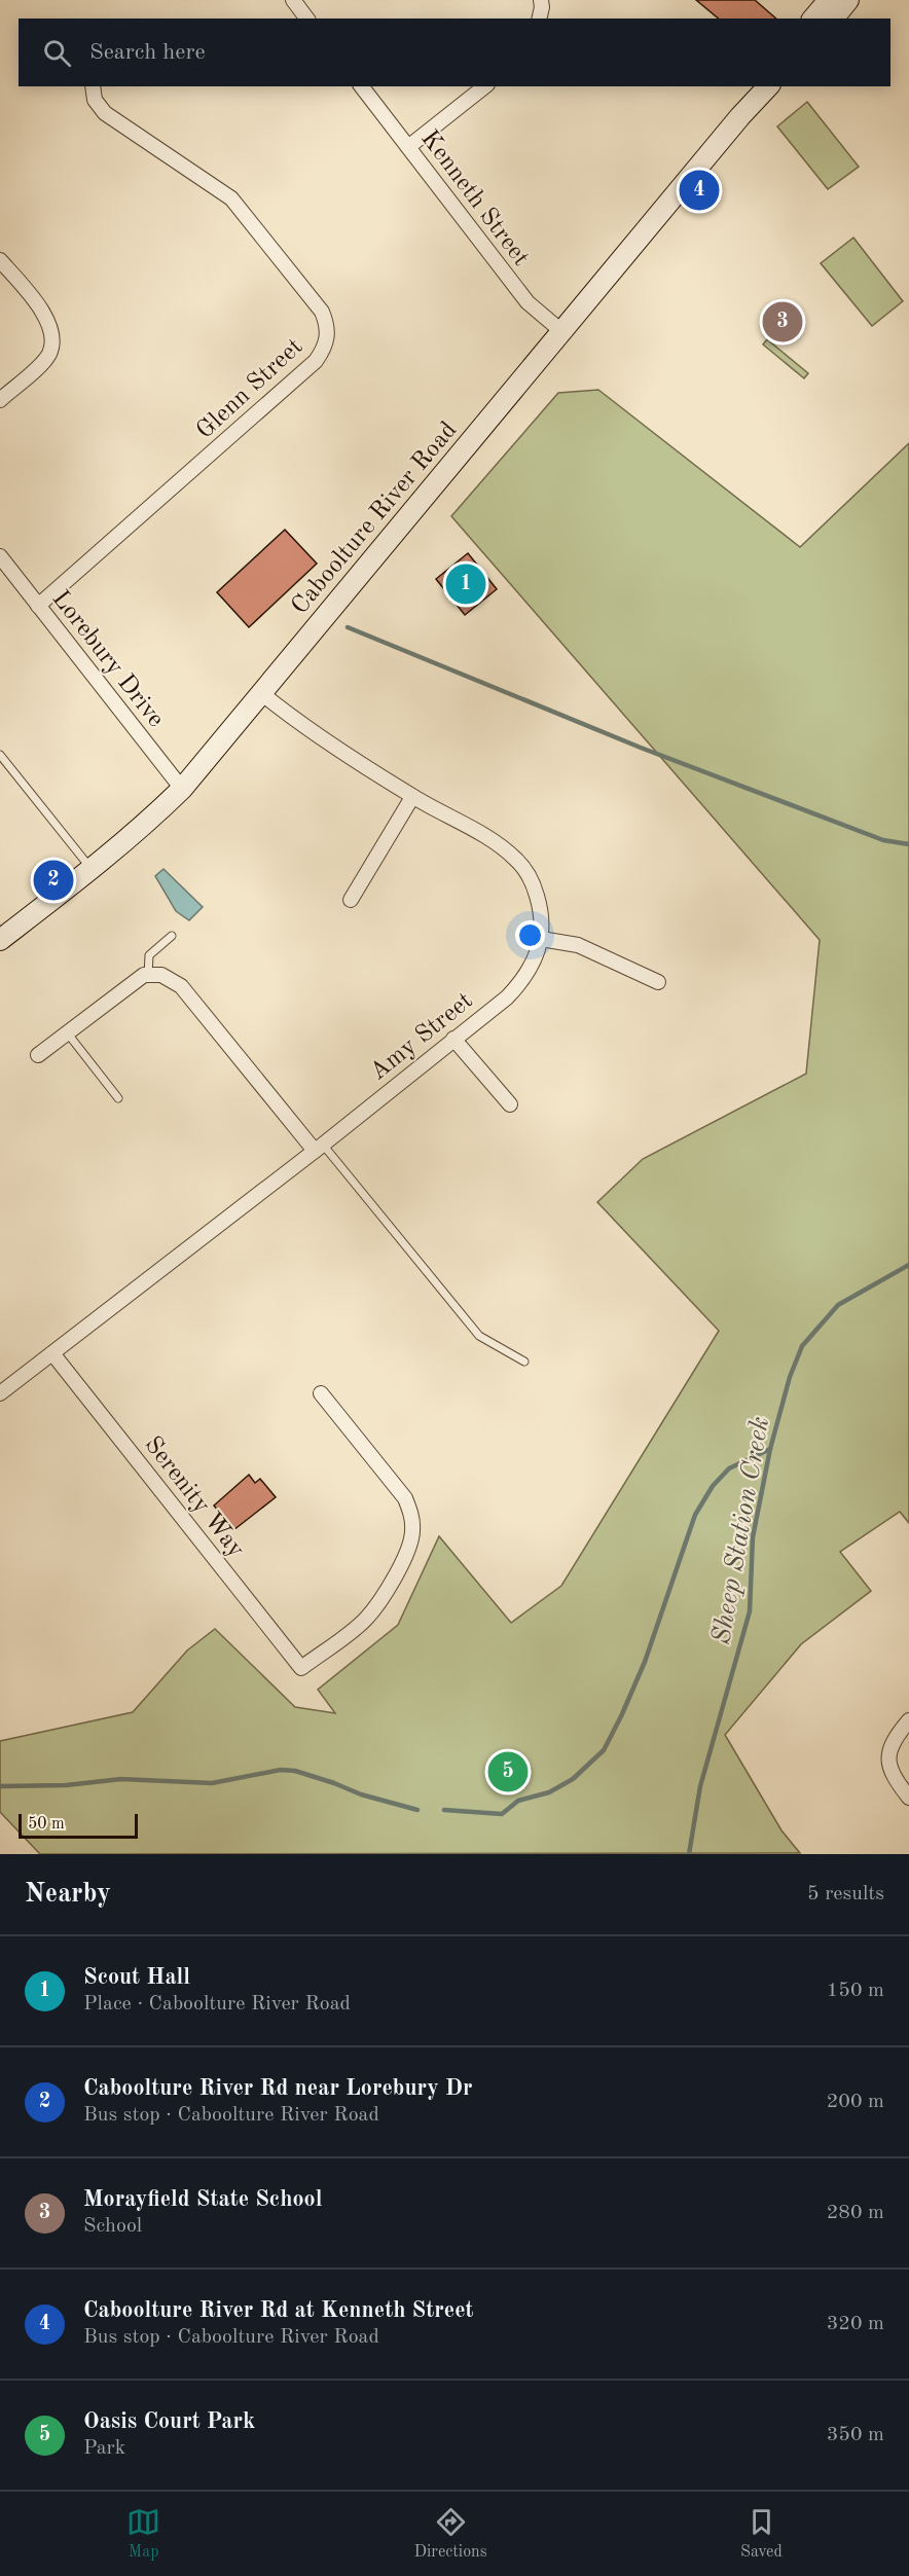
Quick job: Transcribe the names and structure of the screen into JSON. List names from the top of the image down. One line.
{"streets":{"main road":["Caboolture River Road"],"street":["Kenneth Street","Glenn Street","Lorebury Drive","Amy Street","Serenity Way"]},"crossings":[["Kenneth Street","Caboolture River Road"],["Glenn Street","Lorebury Drive"],["Caboolture River Road","Lorebury Drive"],["Caboolture River Road","Amy Street"],["Amy Street","Serenity Way"]],"water":["Sheep Station Creek"],"scale_bar":"50 m","page":{"search":"Search here","pins":["4","3","1","2","5"],"scale":"50 m","heading":["Nearby","5 results"],"list":[{"mark":"1","name":"Scout Hall","note":"Place · Caboolture River Road","value":"150 m"},{"mark":"2","name":"Caboolture River Rd near Lorebury Dr","note":"Bus stop · Caboolture River Road","value":"200 m"},{"mark":"3","name":"Morayfield State School","note":"School","value":"280 m"},{"mark":"4","name":"Caboolture River Rd at Kenneth Street","note":"Bus stop · Caboolture River Road","value":"320 m"},{"mark":"5","name":"Oasis Court Park","note":"Park","value":"350 m"}],"nav":["Map","Directions","Saved"]}}
